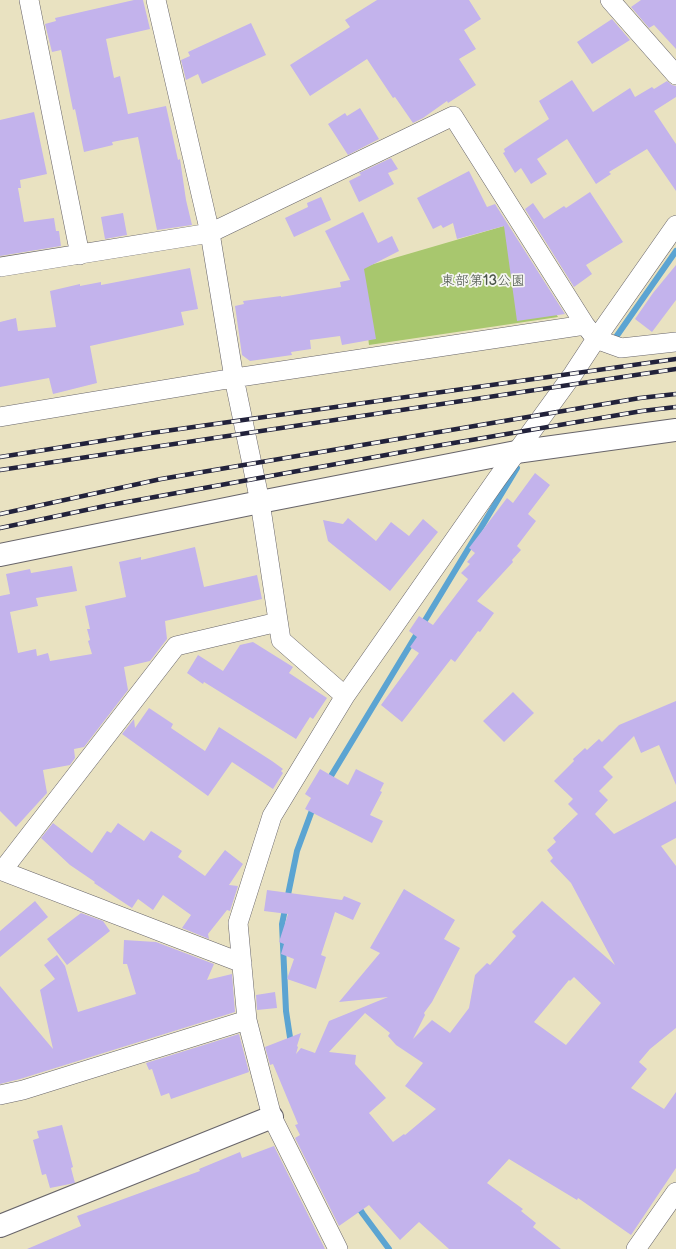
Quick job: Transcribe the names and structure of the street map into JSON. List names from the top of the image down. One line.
{"parks":["東部第13公園"]}
